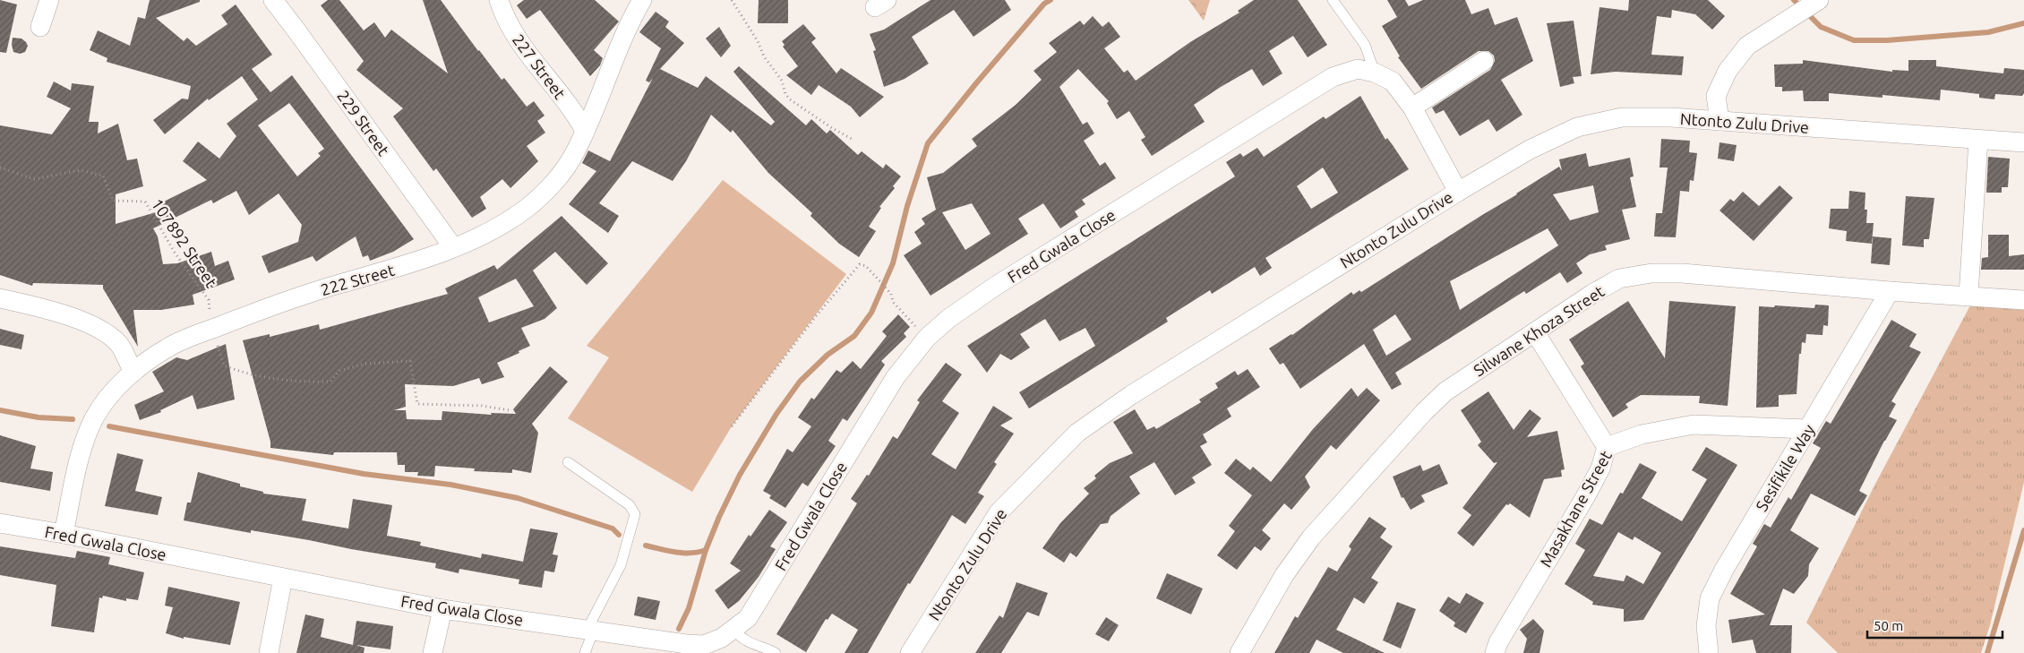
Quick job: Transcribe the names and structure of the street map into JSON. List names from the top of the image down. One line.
{"streets":{"street":["227 Street","229 Street","Ntonto Zulu Drive","Fred Gwala Close","222 Street","Silwane Khoza Street","Sesifikile Way","Masakhane Street"],"path":["107892 Street"]},"crossings":[["227 Street","222 Street"],["229 Street","222 Street"],["Ntonto Zulu Drive","Fred Gwala Close"],["107892 Street","222 Street"],["Fred Gwala Close","222 Street"],["Silwane Khoza Street","Sesifikile Way"],["Sesifikile Way","Masakhane Street"]],"scale_bar":"50 m"}
